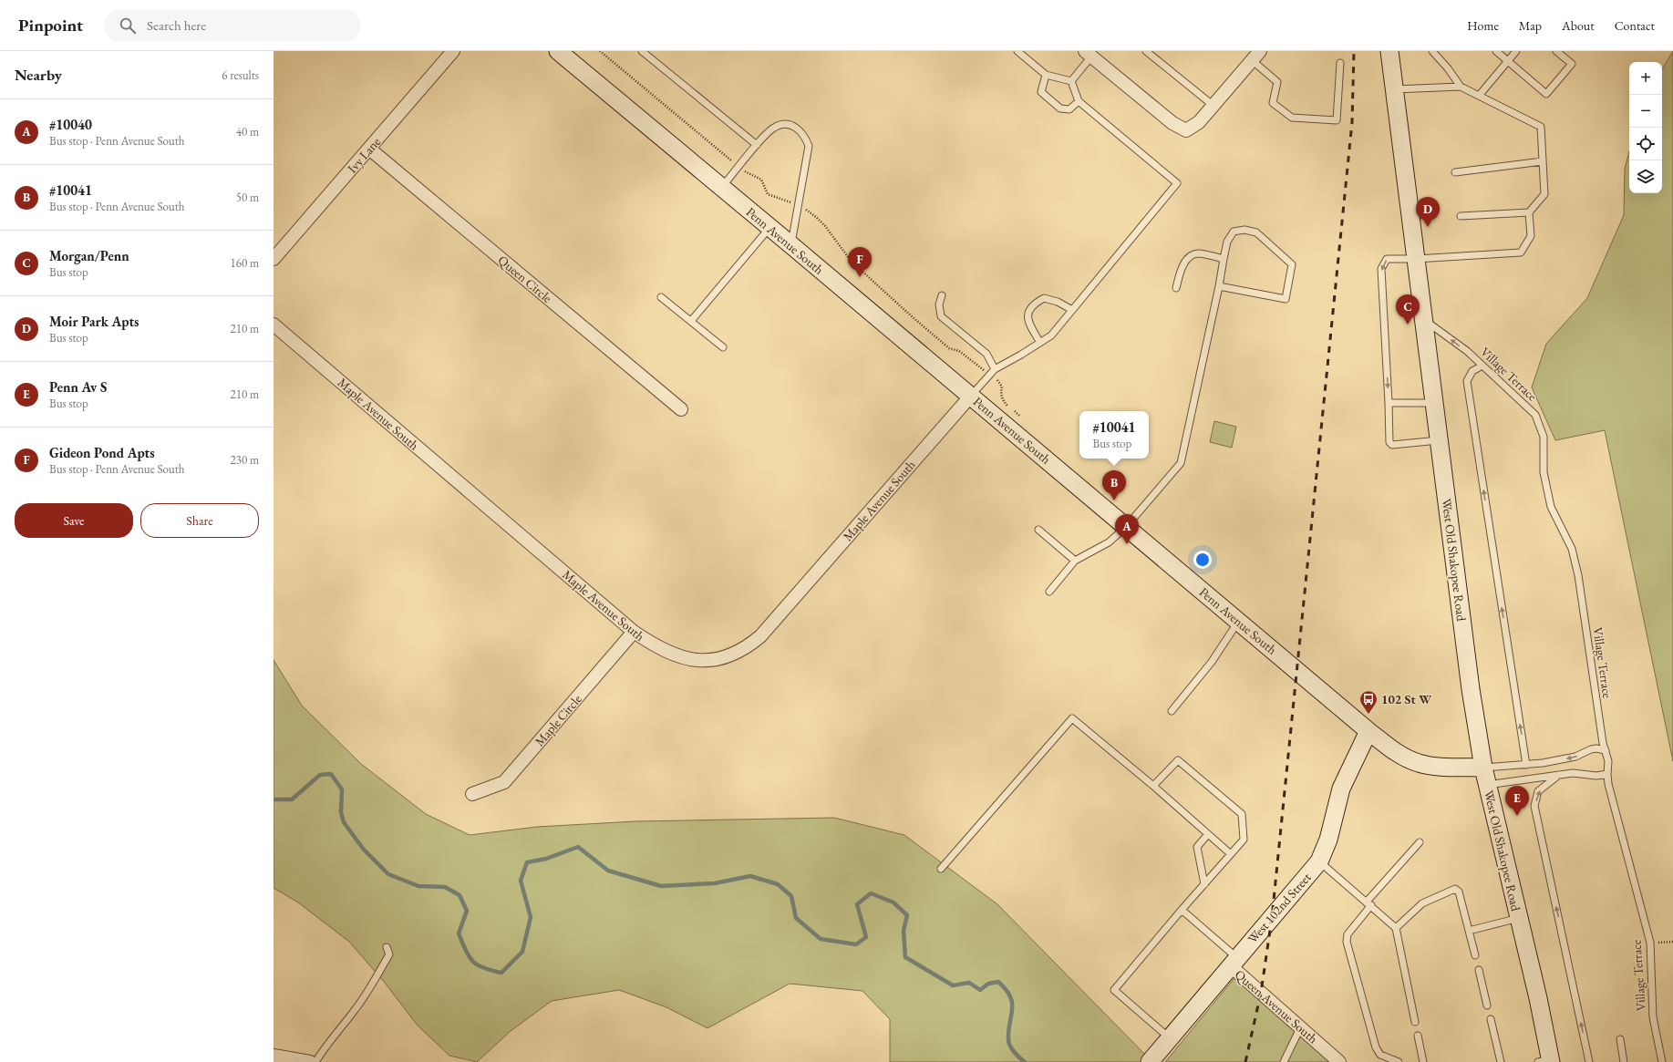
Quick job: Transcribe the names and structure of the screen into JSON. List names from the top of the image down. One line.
{"streets":{"main road":["Penn Avenue South","West Old Shakopee Road","West 102nd Street"],"street":["Ivy Lane","Queen Circle","Maple Avenue South","Maple Circle","Queen Avenue South"],"lane":["Village Terrace"]},"crossings":[["Ivy Lane","Queen Circle"],["Penn Avenue South","Maple Avenue South"],["Penn Avenue South","West Old Shakopee Road"],["Penn Avenue South","West 102nd Street"],["Village Terrace","West Old Shakopee Road"],["Maple Avenue South","Maple Circle"],["West 102nd Street","Queen Avenue South"]],"places":{"bus stop":["102 St W"]},"page":{"header":"Pinpoint","search":"Search here","nav":["Home","Map","About","Contact"],"heading":["Nearby","6 results"],"map_buttons":["+","−"],"list":[{"mark":"A","name":"#10040","note":"Bus stop · Penn Avenue South","value":"40 m"},{"mark":"B","name":"#10041","note":"Bus stop · Penn Avenue South","value":"50 m"},{"mark":"C","name":"Morgan/Penn","note":"Bus stop","value":"160 m"},{"mark":"D","name":"Moir Park Apts","note":"Bus stop","value":"210 m"},{"mark":"E","name":"Penn Av S","note":"Bus stop","value":"210 m"},{"mark":"F","name":"Gideon Pond Apts","note":"Bus stop · Penn Avenue South","value":"230 m"}],"pins":["D","F","C","B","A","E"],"popup":["#10041","Bus stop"],"buttons":["Save","Share"]}}
